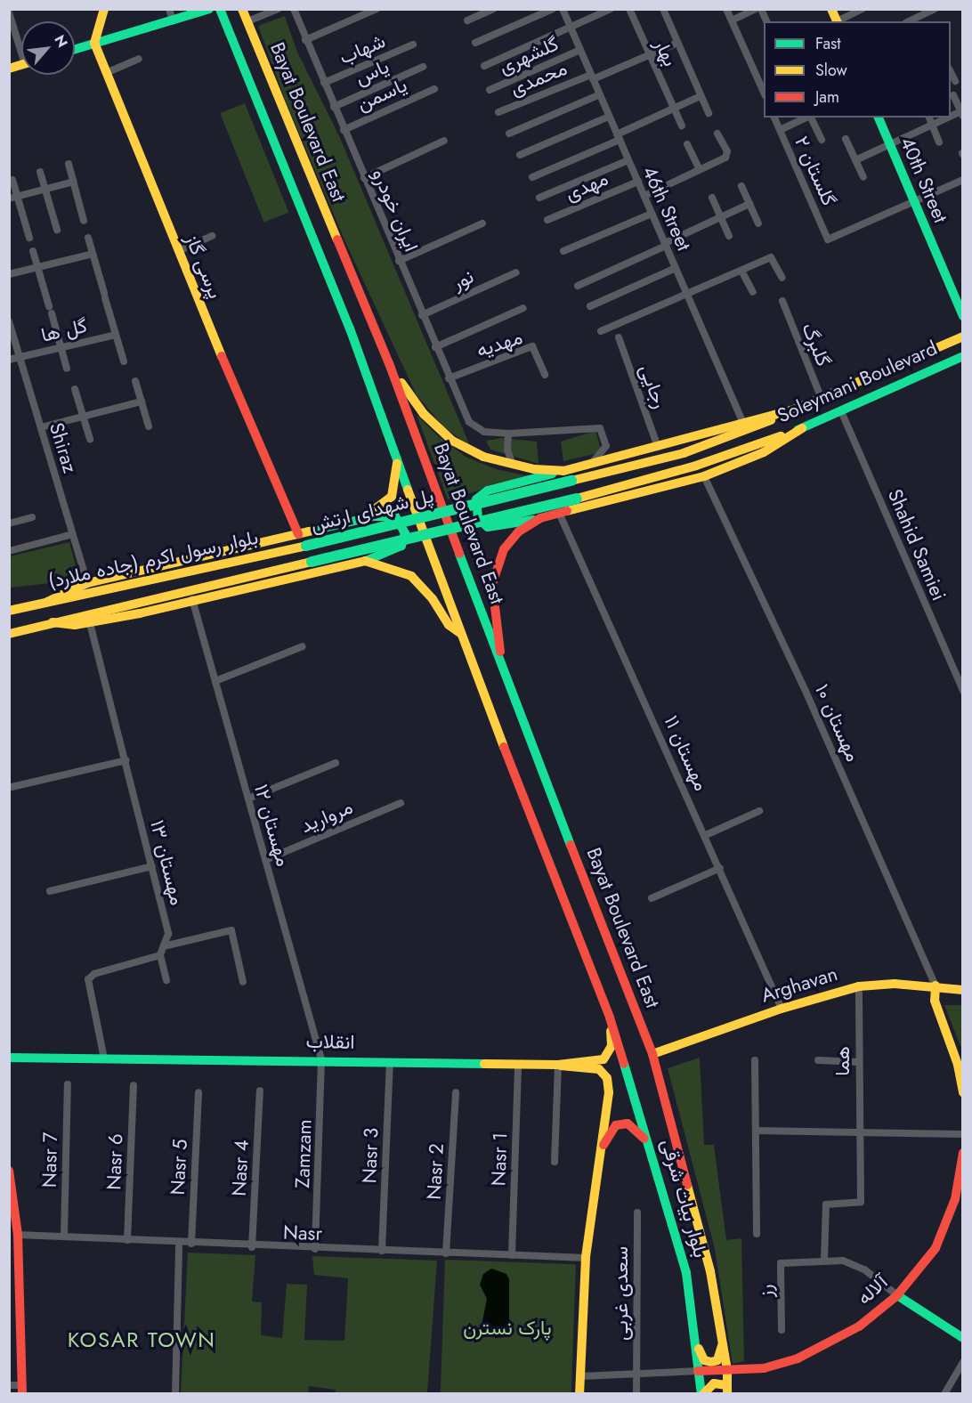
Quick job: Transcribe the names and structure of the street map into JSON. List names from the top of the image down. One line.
{"streets":{"main road":["Bayat Boulevard East","40th Street","پرسی گاز","Soleymani Boulevard","پل شهدای ارتش","بلوار رسول اکرم (جاده ملارد)","Arghavan","انقلاب","بلوار بیات شرقی","آلاله"],"street":["شهاب","بهار","گلشهری","یاس","محمدی","یاسمن","گلستان ۲","مهدی","46th Street","ایران خودرو","نور","گل ها","مهدیه","گلبرگ","رجایی","Shiraz","Shahid Samiei","مهستان ۱۰","مهستان ۱۱","مروارید","مهستان ۱۲","مهستان ۱۳","هما","Zamzam","Nasr 3","Nasr 1","Nasr 7","Nasr 6","Nasr 5","Nasr 4","Nasr 2","Nasr","رز","سعدی غربی"]},"crossings":[["شهاب","ایران خودرو"],["بهار","محمدی"],["گلشهری","46th Street"],["یاس","ایران خودرو"],["محمدی","46th Street"],["یاسمن","ایران خودرو"],["Bayat Boulevard East","Arghavan"],["Bayat Boulevard East","انقلاب"],["Bayat Boulevard East","بلوار بیات شرقی"],["گلستان ۲","40th Street"],["مهدی","46th Street"],["ایران خودرو","نور"],["ایران خودرو","مهدیه"],["گل ها","Shiraz"],["گلبرگ","Soleymani Boulevard"],["Soleymani Boulevard","پل شهدای ارتش"],["Soleymani Boulevard","Shahid Samiei"],["پل شهدای ارتش","بلوار رسول اکرم (جاده ملارد)"],["مهستان ۱۰","Arghavan"],["مهستان ۱۱","Arghavan"],["مروارید","مهستان ۱۲"],["مهستان ۱۲","انقلاب"],["مهستان ۱۲","Zamzam"],["Arghavan","بلوار بیات شرقی"],["انقلاب","Zamzam"],["انقلاب","Nasr 3"],["انقلاب","Nasr 1"],["انقلاب","بلوار بیات شرقی"],["هما","رز"],["Zamzam","Nasr"],["Nasr 3","Nasr"],["Nasr 1","Nasr"],["Nasr 7","Nasr"],["Nasr 6","Nasr"],["Nasr 5","Nasr"],["Nasr 4","Nasr"],["Nasr 2","Nasr"],["بلوار بیات شرقی","آلاله"],["آلاله","رز"]],"districts":["KOSAR TOWN"],"parks":["پارک نسترن"],"legend":["Fast","Slow","Jam"],"north":"top right"}
